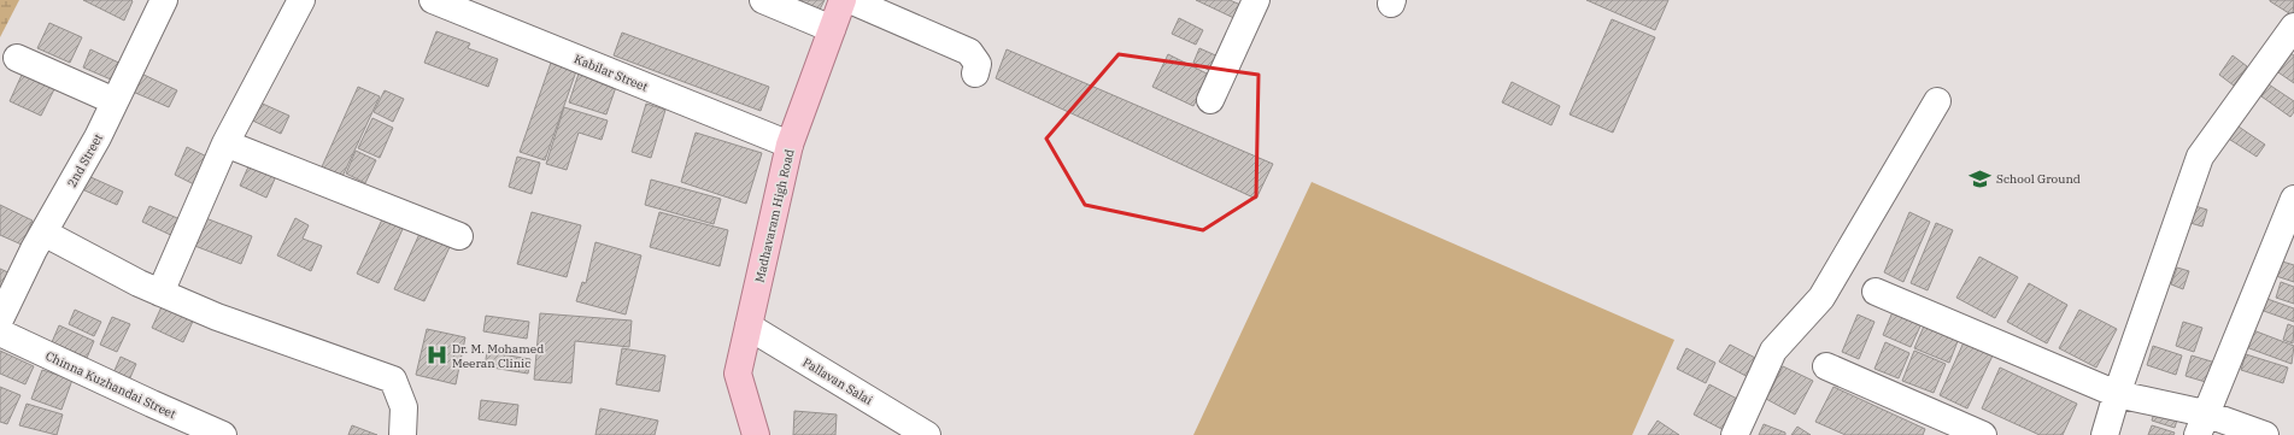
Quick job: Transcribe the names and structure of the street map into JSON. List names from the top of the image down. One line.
{"streets":{"main road":["Madhavaram High Road"],"street":["Kabilar Street","2nd Street","Pallavan Salai","Chinna Kuzhandai Street"]},"crossings":[["Kabilar Street","Madhavaram High Road"],["Madhavaram High Road","Pallavan Salai"]],"places":{"school or university":["School Ground"],"hospital":["Dr. M. Mohamed Meeran Clinic"]}}
